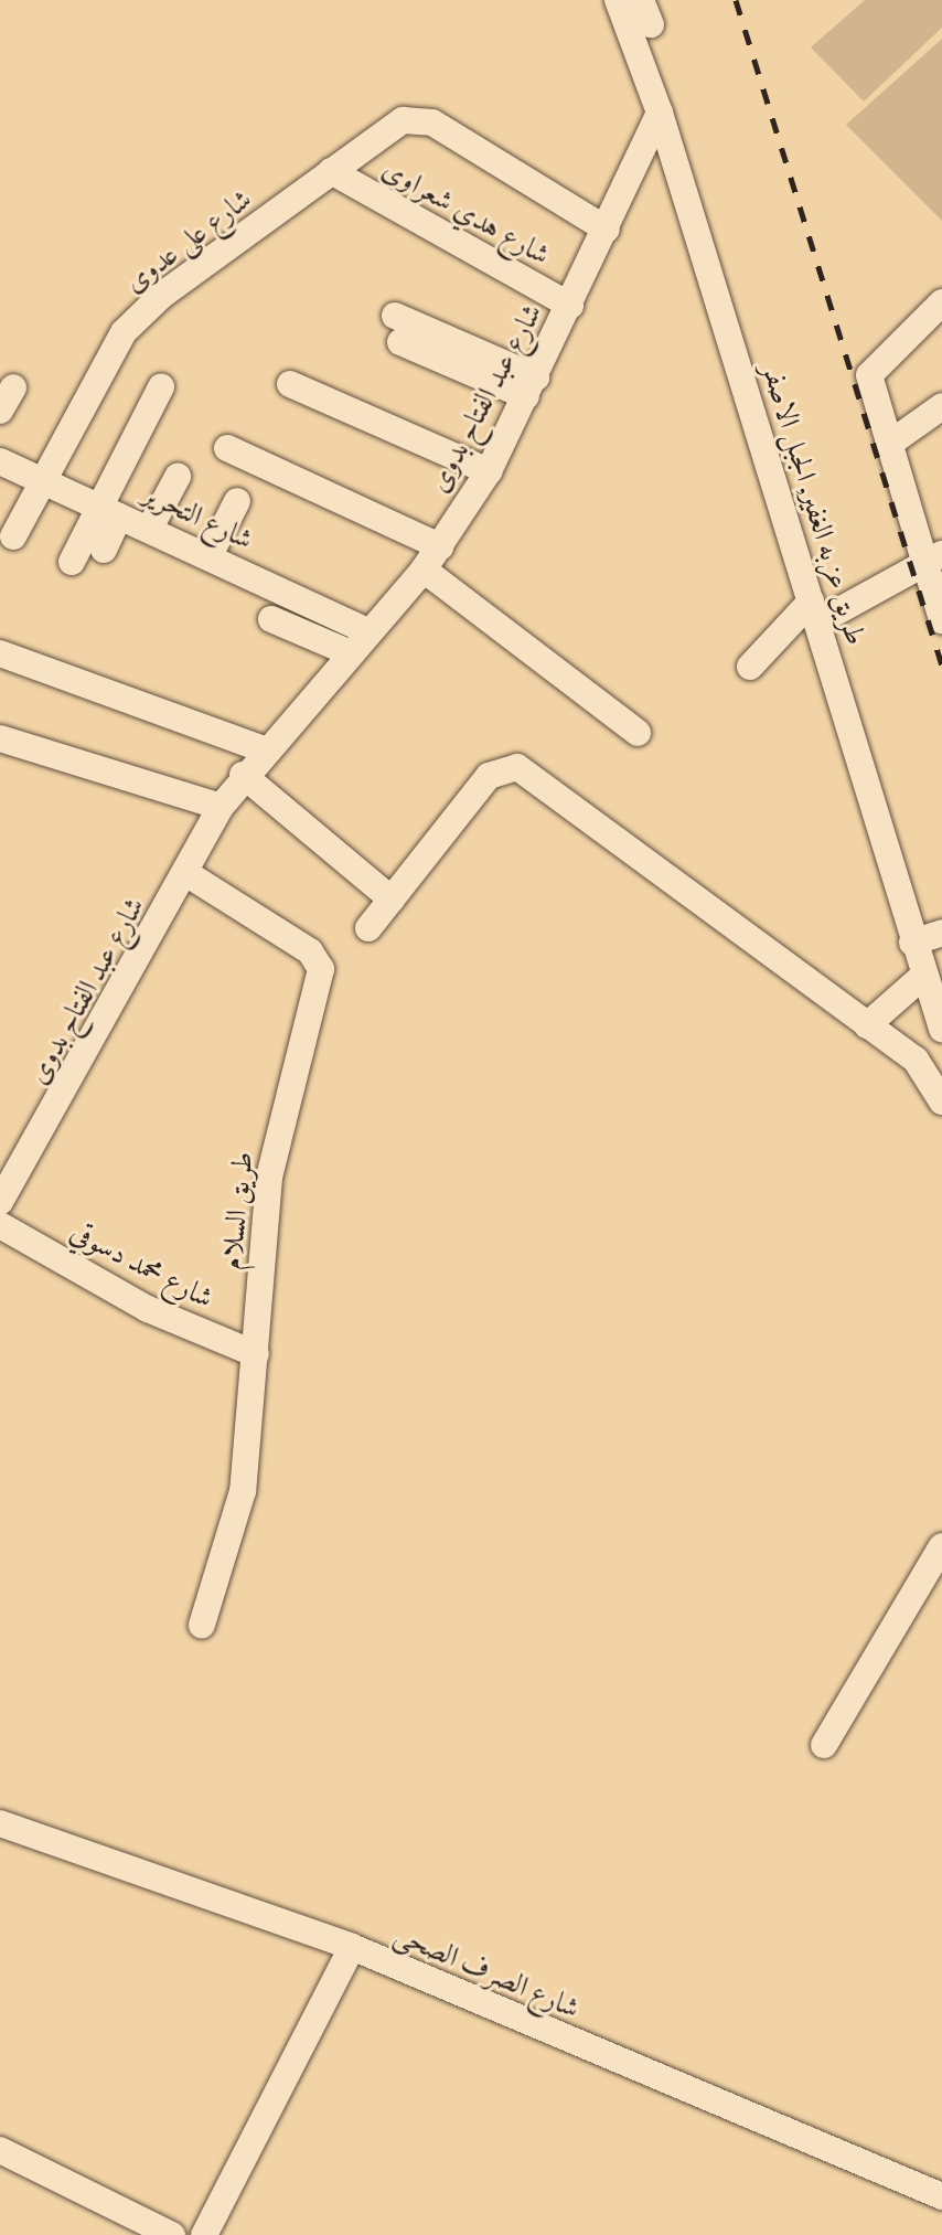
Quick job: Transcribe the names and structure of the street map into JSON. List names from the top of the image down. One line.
{"streets":{"street":["شارع هدي شعراوى","شارع على عدوى","شارع عبد الفتاح بدوى","طريق عزبه الغفير, الجبل الاصفر","شارع التحرير","طريق السلام","شارع محمد دسوقي","شارع الصرف الصحى"]},"crossings":[["شارع هدي شعراوى","شارع على عدوى"],["شارع هدي شعراوى","شارع عبد الفتاح بدوى"],["شارع على عدوى","شارع عبد الفتاح بدوى"],["شارع على عدوى","شارع التحرير"],["شارع عبد الفتاح بدوى","طريق عزبه الغفير, الجبل الاصفر"],["شارع عبد الفتاح بدوى","شارع التحرير"],["شارع عبد الفتاح بدوى","طريق السلام"],["طريق السلام","شارع محمد دسوقي"]]}
